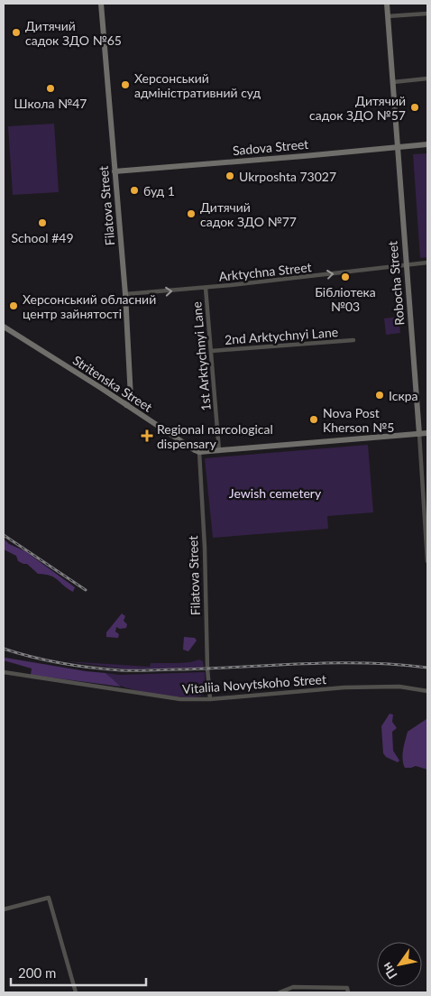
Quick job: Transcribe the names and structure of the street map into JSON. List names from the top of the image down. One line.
{"streets":{"street":["Sadova Street","Filatova Street","Arktychna Street","Robocha Street","2nd Arktychnyi Lane","1st Arktychnyi Lane","Stritenska Street","Vitaliia Novytskoho Street"]},"crossings":[["Sadova Street","Filatova Street"],["Sadova Street","Robocha Street"],["Filatova Street","Arktychna Street"],["Filatova Street","Stritenska Street"],["Filatova Street","Vitaliia Novytskoho Street"],["Arktychna Street","Robocha Street"],["Arktychna Street","1st Arktychnyi Lane"],["2nd Arktychnyi Lane","1st Arktychnyi Lane"]],"one_way":["Arktychna Street"],"parks":["Jewish cemetery"],"places":{"other":["Дитячий садок ЗДО №65","Херсонський адміністративний суд","Школа №47","Дитячий садок ЗДО №57","Ukrposhta 73027","буд 1","Дитячий садок ЗДО №77","School #49","Бібліотека №03","Херсонський обласний центр зайнятості","Іскра","Nova Post Kherson №5"],"health":["Regional narcological dispensary"]},"scale_bar":"200 m","north":"bottom left"}
